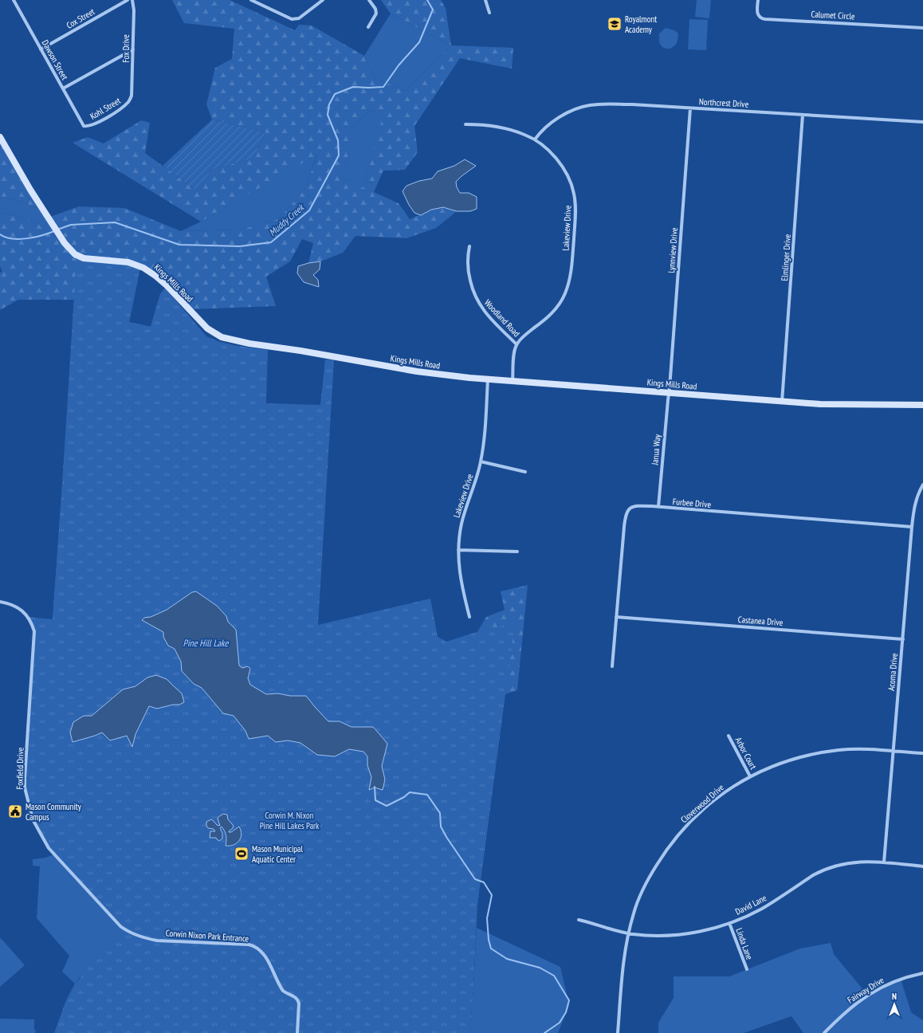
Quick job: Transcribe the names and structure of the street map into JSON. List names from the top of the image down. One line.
{"streets":{"street":["Calumet Circle","Cox Street","Fox Drive","Dawson Street","Northcrest Drive","Kohl Street","Lakeview Drive","Lynnview Drive","Elmlinger Drive","Kings Mills Road","Woodland Road","Janua Way","Furbee Drive","Castanea Drive","Acoma Drive","Arbor Court","Foxfield Drive","Cloverwood Drive","David Lane","Corwin Nixon Park Entrance","Linda Lane","Fairway Drive"]},"crossings":[["Cox Street","Dawson Street"],["Fox Drive","Kohl Street"],["Dawson Street","Kohl Street"],["Northcrest Drive","Lakeview Drive"],["Northcrest Drive","Lynnview Drive"],["Northcrest Drive","Elmlinger Drive"],["Lakeview Drive","Kings Mills Road"],["Lakeview Drive","Woodland Road"],["Lynnview Drive","Kings Mills Road"],["Lynnview Drive","Janua Way"],["Elmlinger Drive","Kings Mills Road"],["Kings Mills Road","Janua Way"],["Janua Way","Furbee Drive"],["Furbee Drive","Castanea Drive"],["Furbee Drive","Acoma Drive"],["Castanea Drive","Acoma Drive"],["Acoma Drive","Cloverwood Drive"],["Acoma Drive","David Lane"],["Arbor Court","Cloverwood Drive"],["Foxfield Drive","Corwin Nixon Park Entrance"],["Cloverwood Drive","David Lane"],["David Lane","Linda Lane"]],"water":["Muddy Creek","Pine Hill Lake"],"parks":["Corwin M. Nixon Pine Hill Lakes Park"],"places":{"school or university":["Royalmont Academy"],"public building":["Mason Community Campus"],"sports":["Mason Municipal Aquatic Center"]},"north":"top"}
